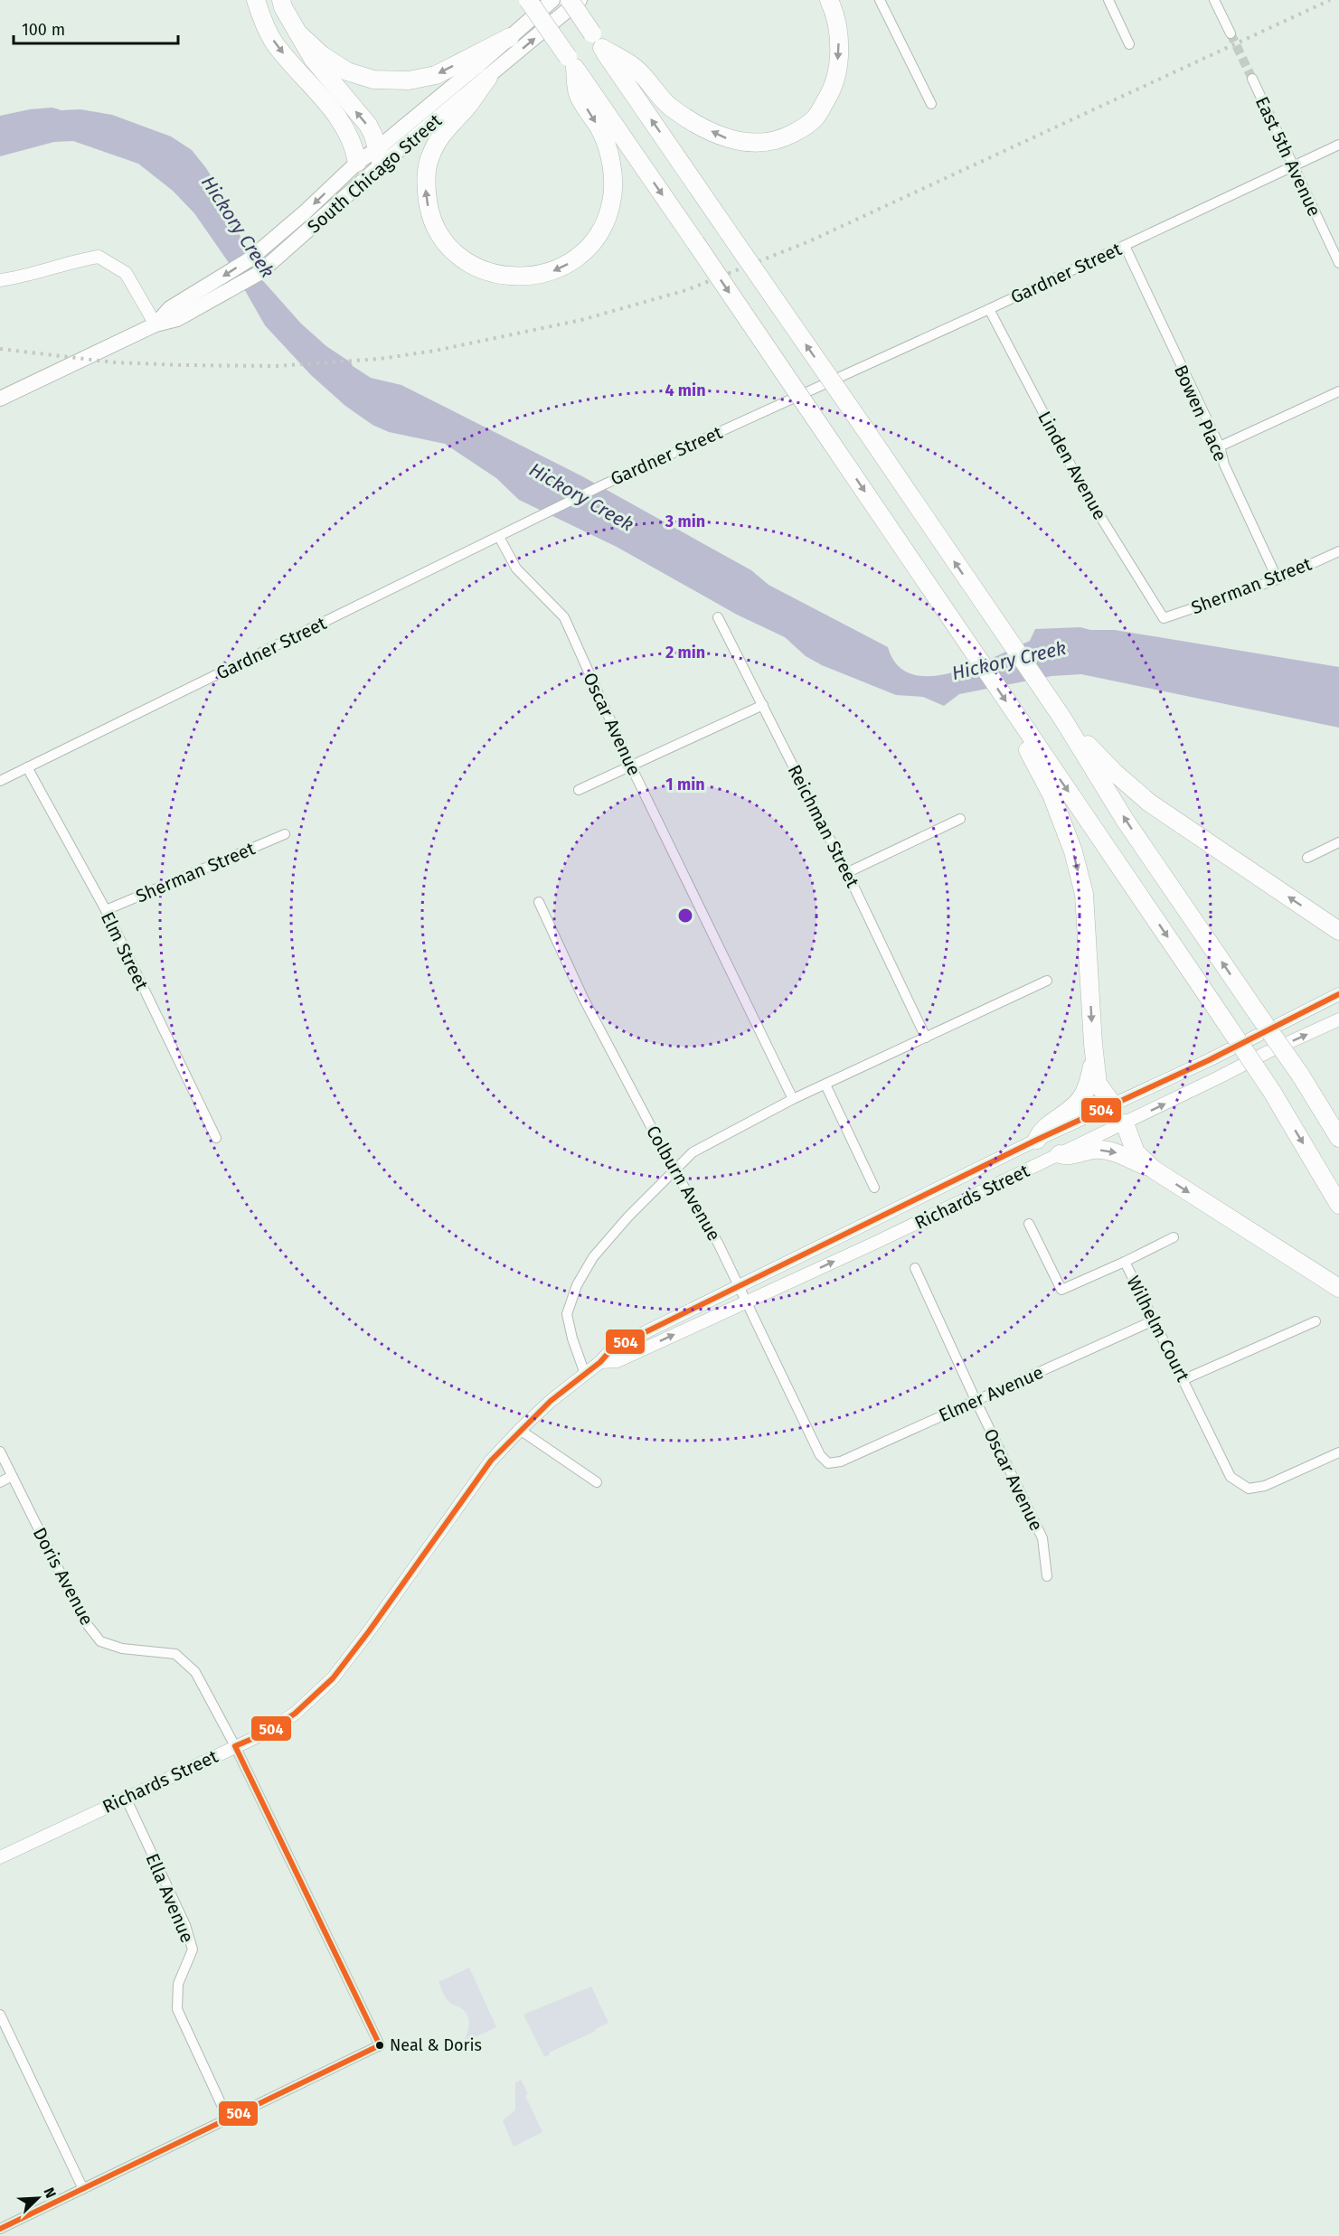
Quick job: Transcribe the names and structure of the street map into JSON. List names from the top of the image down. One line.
{"streets":{"main road":["South Chicago Street"],"street":["East 5th Avenue","Gardner Street","Bowen Place","Linden Avenue","Sherman Street","Oscar Avenue","Reichman Street","Elm Street","Colburn Avenue","Richards Street","Wilhelm Court","Elmer Avenue","Doris Avenue","Ella Avenue"]},"crossings":[["East 5th Avenue","Gardner Street"],["Gardner Street","Bowen Place"],["Gardner Street","Linden Avenue"],["Gardner Street","Oscar Avenue"],["Gardner Street","Elm Street"],["Bowen Place","Sherman Street"],["Linden Avenue","Sherman Street"],["Sherman Street","Elm Street"],["Oscar Avenue","Elmer Avenue"],["Colburn Avenue","Richards Street"],["Colburn Avenue","Elmer Avenue"],["Richards Street","Doris Avenue"],["Richards Street","Ella Avenue"],["Wilhelm Court","Elmer Avenue"],["Doris Avenue","Ella Avenue"]],"water":["Hickory Creek"],"places":["Neal & Doris"],"lines":["transit line 504"],"scale_bar":"100 m","north":"top right","rings":["4 min","3 min","2 min","1 min"]}
